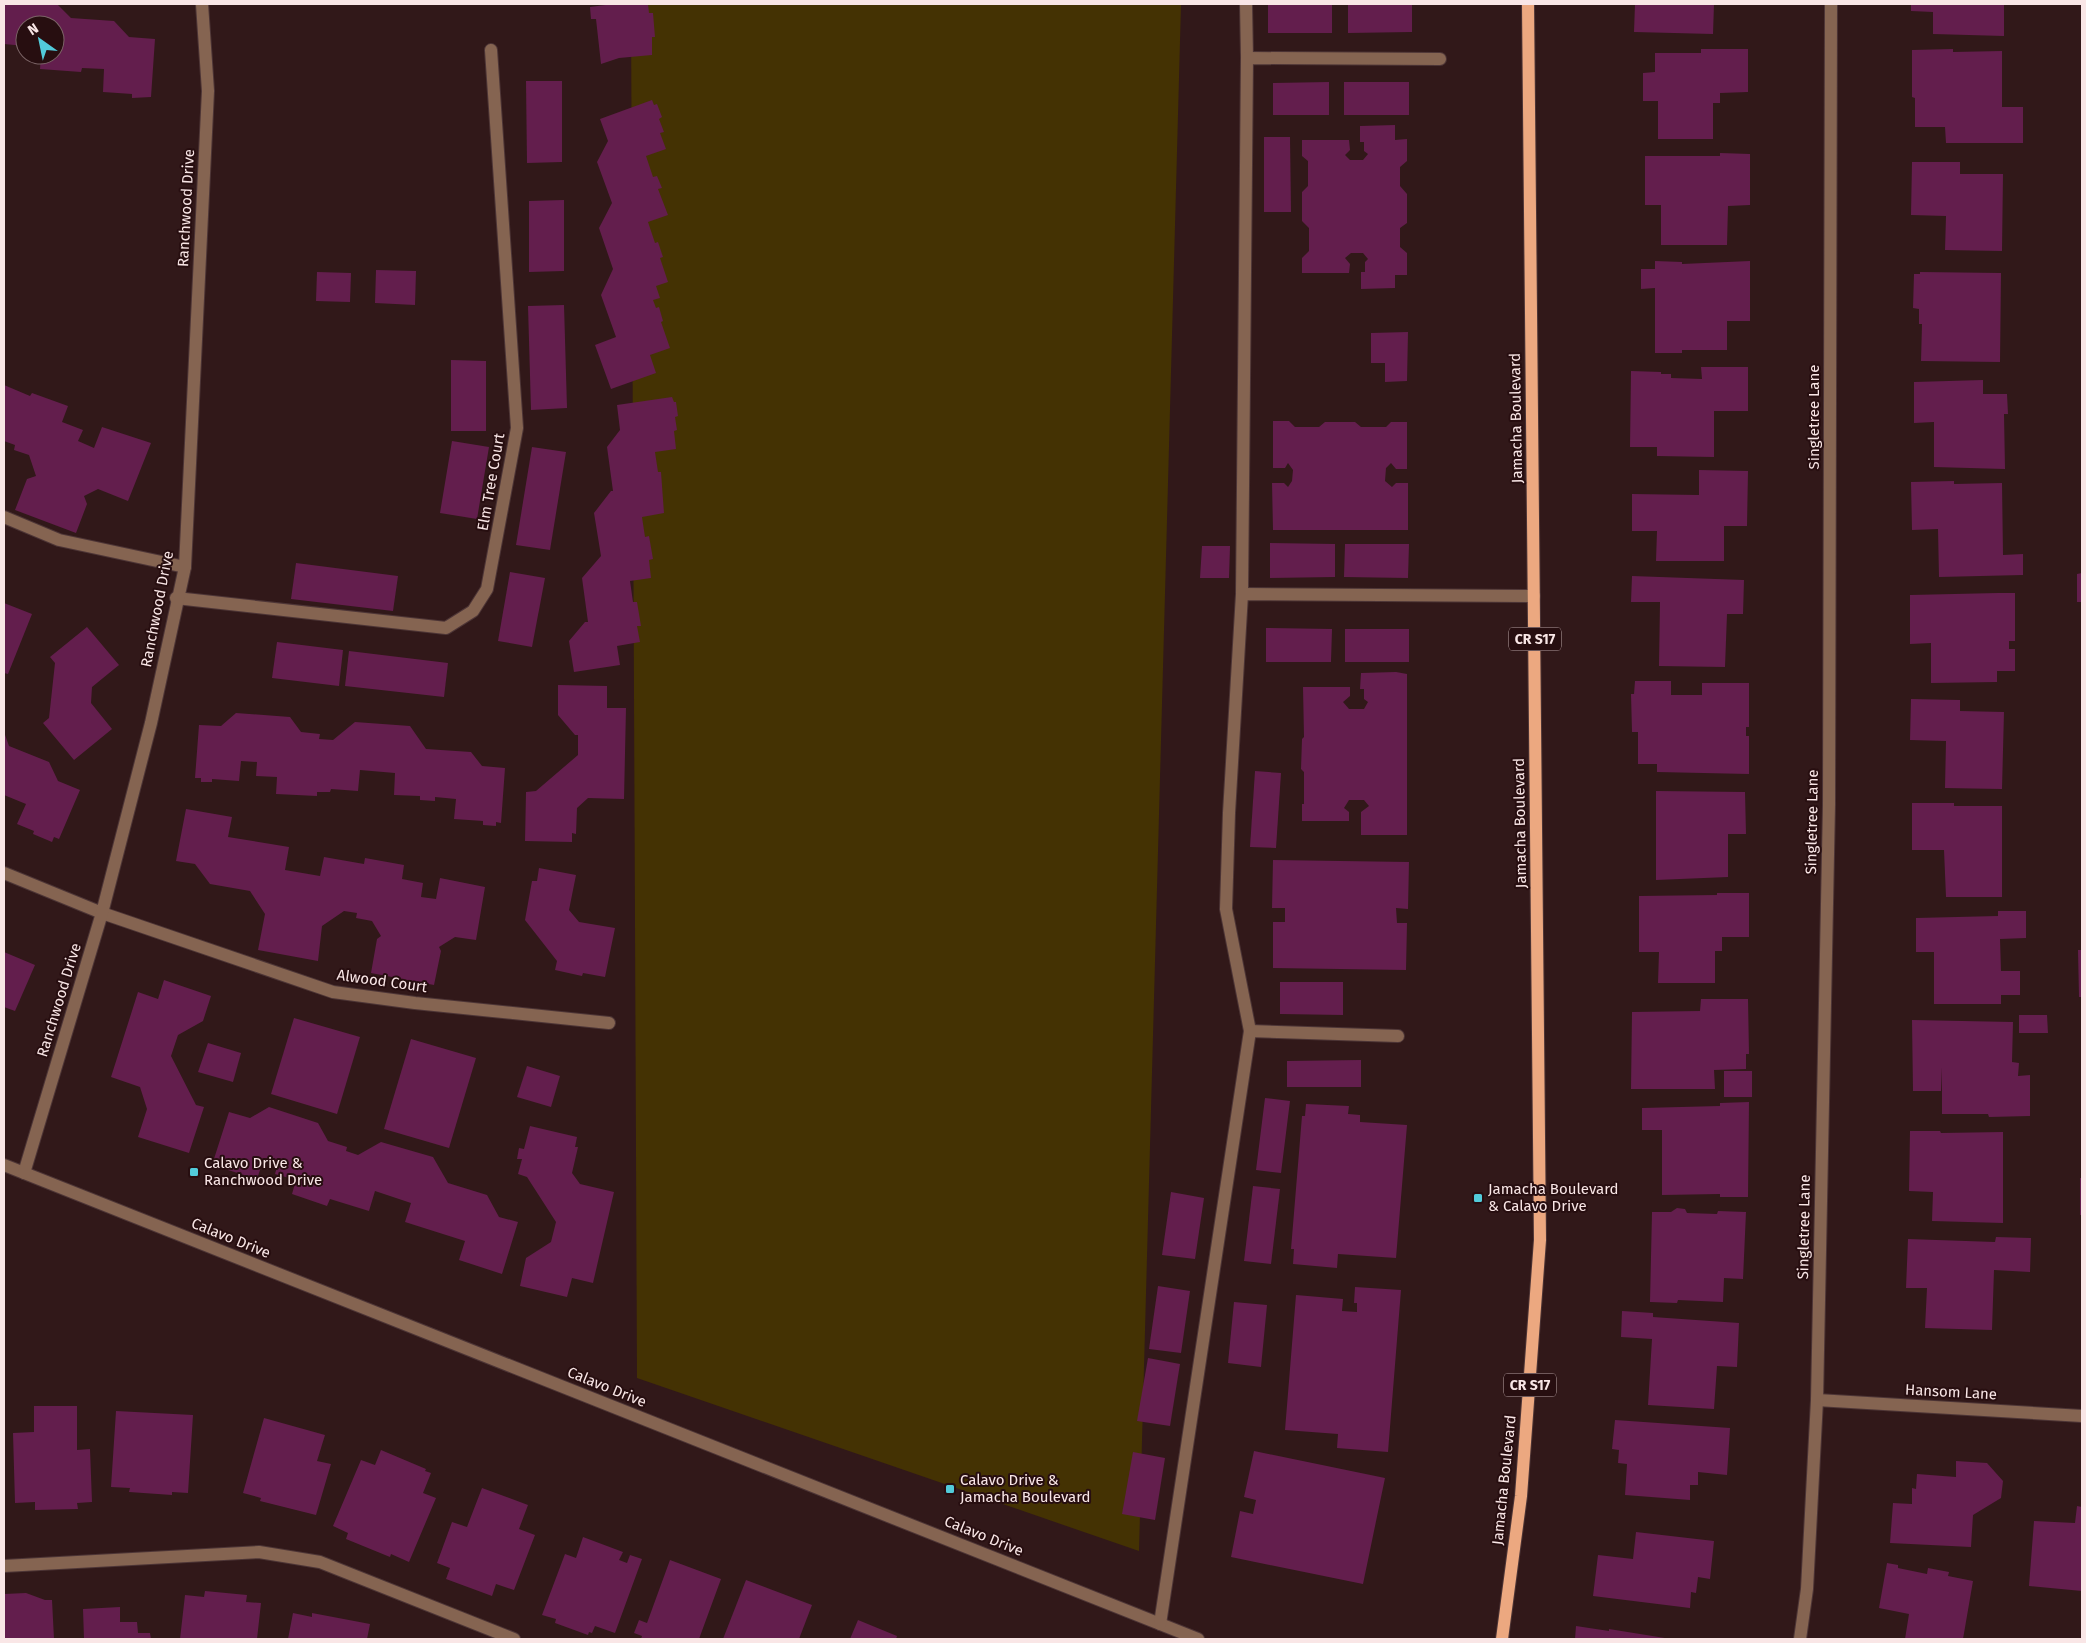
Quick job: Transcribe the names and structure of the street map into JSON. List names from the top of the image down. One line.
{"streets":{"main road":["Jamacha Boulevard","CR S17"],"street":["Ranchwood Drive","Singletree Lane","Elm Tree Court","Alwood Court","Calavo Drive","Hansom Lane"]},"crossings":[["Ranchwood Drive","Elm Tree Court"],["Ranchwood Drive","Alwood Court"],["Ranchwood Drive","Calavo Drive"],["Singletree Lane","Hansom Lane"]],"places":{"transit":["Calavo Drive & Ranchwood Drive","Jamacha Boulevard & Calavo Drive","Calavo Drive & Jamacha Boulevard"]},"north":"top left"}
